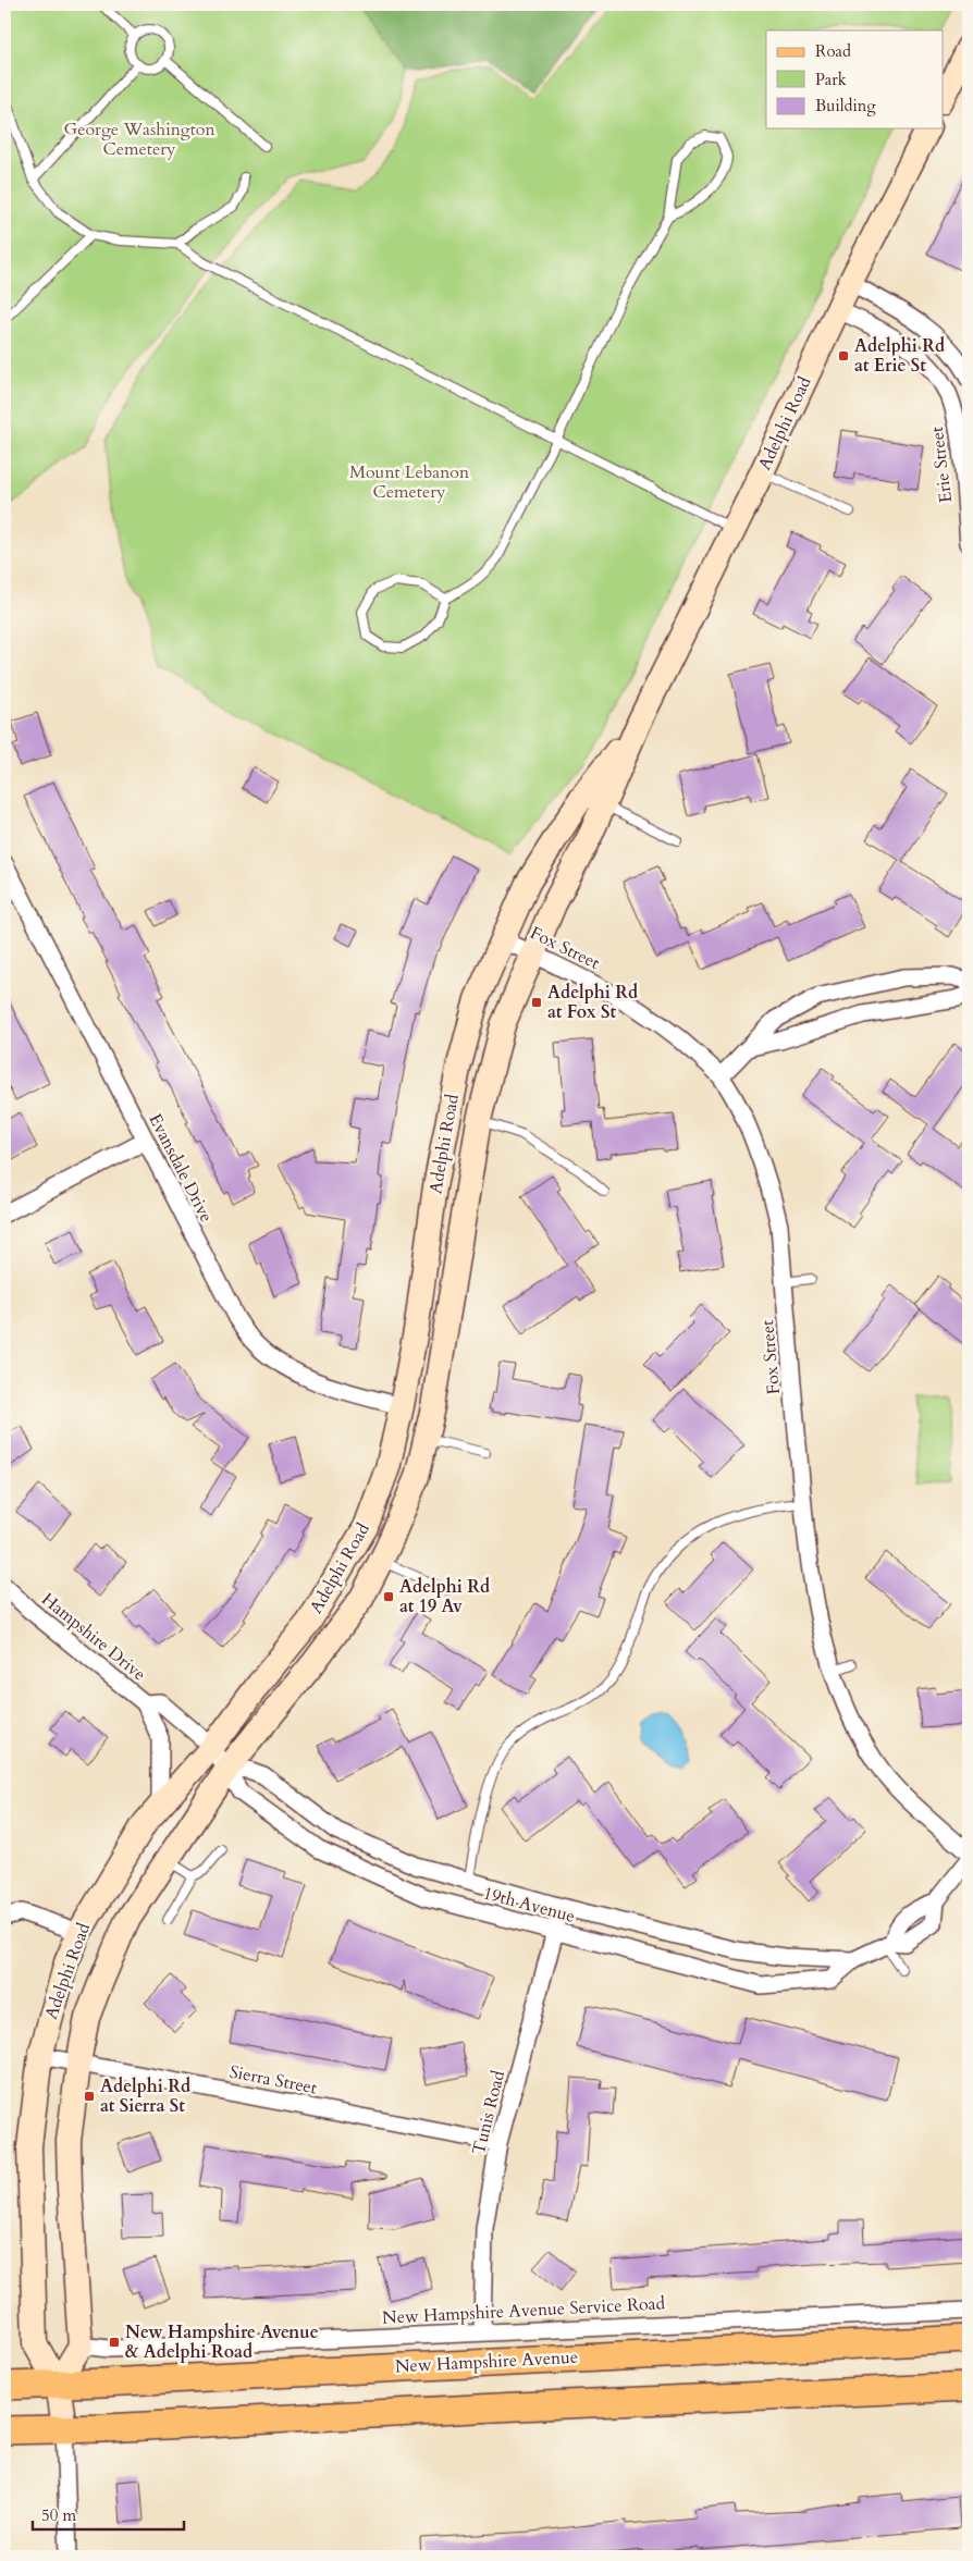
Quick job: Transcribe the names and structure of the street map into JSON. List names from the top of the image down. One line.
{"streets":{"main road":["Adelphi Road","New Hampshire Avenue"],"street":["Erie Street","Fox Street","Evansdale Drive","Hampshire Drive","19th Avenue","Sierra Street","Tunis Road","New Hampshire Avenue Service Road"]},"crossings":[["Adelphi Road","Erie Street"],["Adelphi Road","Fox Street"],["Adelphi Road","Evansdale Drive"],["Adelphi Road","Hampshire Drive"],["Adelphi Road","19th Avenue"],["Adelphi Road","Sierra Street"],["Adelphi Road","New Hampshire Avenue Service Road"],["Adelphi Road","New Hampshire Avenue"],["Hampshire Drive","19th Avenue"],["19th Avenue","Tunis Road"],["Sierra Street","Tunis Road"],["Tunis Road","New Hampshire Avenue Service Road"]],"parks":["George Washington Cemetery","Mount Lebanon Cemetery"],"places":{"transit":["Adelphi Rd at Erie St","Adelphi Rd at Fox St","Adelphi Rd at 19 Av","Adelphi Rd at Sierra St","New Hampshire Avenue & Adelphi Road"]},"legend":["Road","Park","Building"],"scale_bar":"50 m"}
